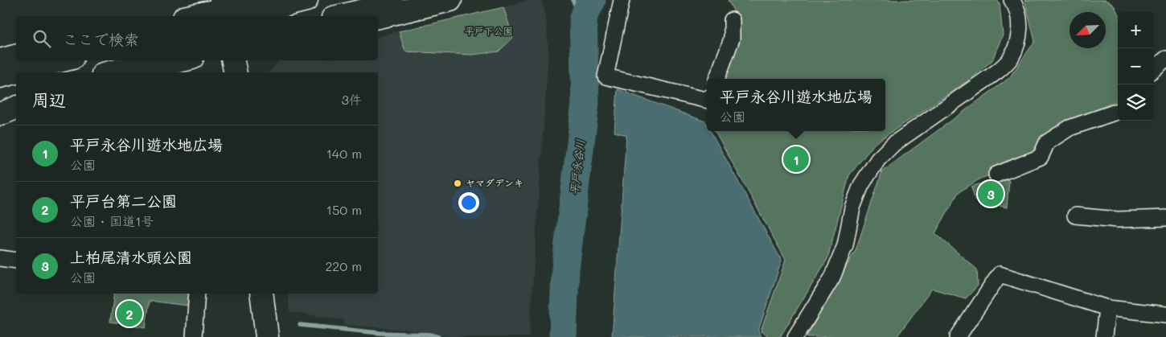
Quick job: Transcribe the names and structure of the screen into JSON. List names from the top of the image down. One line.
{"water":["平戸永谷川"],"parks":["平戸下公園"],"places":["ヤマダデンキ"],"north":"bottom left","page":{"map_buttons":["+","−"],"search":"ここで検索","heading":["周辺","3件"],"popup":["平戸永谷川遊水地広場","公園"],"list":[{"mark":"1","name":"平戸永谷川遊水地広場","note":"公園","value":"140 m"},{"mark":"2","name":"平戸台第二公園","note":"公園 · 国道1号","value":"150 m"},{"mark":"3","name":"上柏尾清水頭公園","note":"公園","value":"220 m"}],"pins":["1","3","2"]}}
